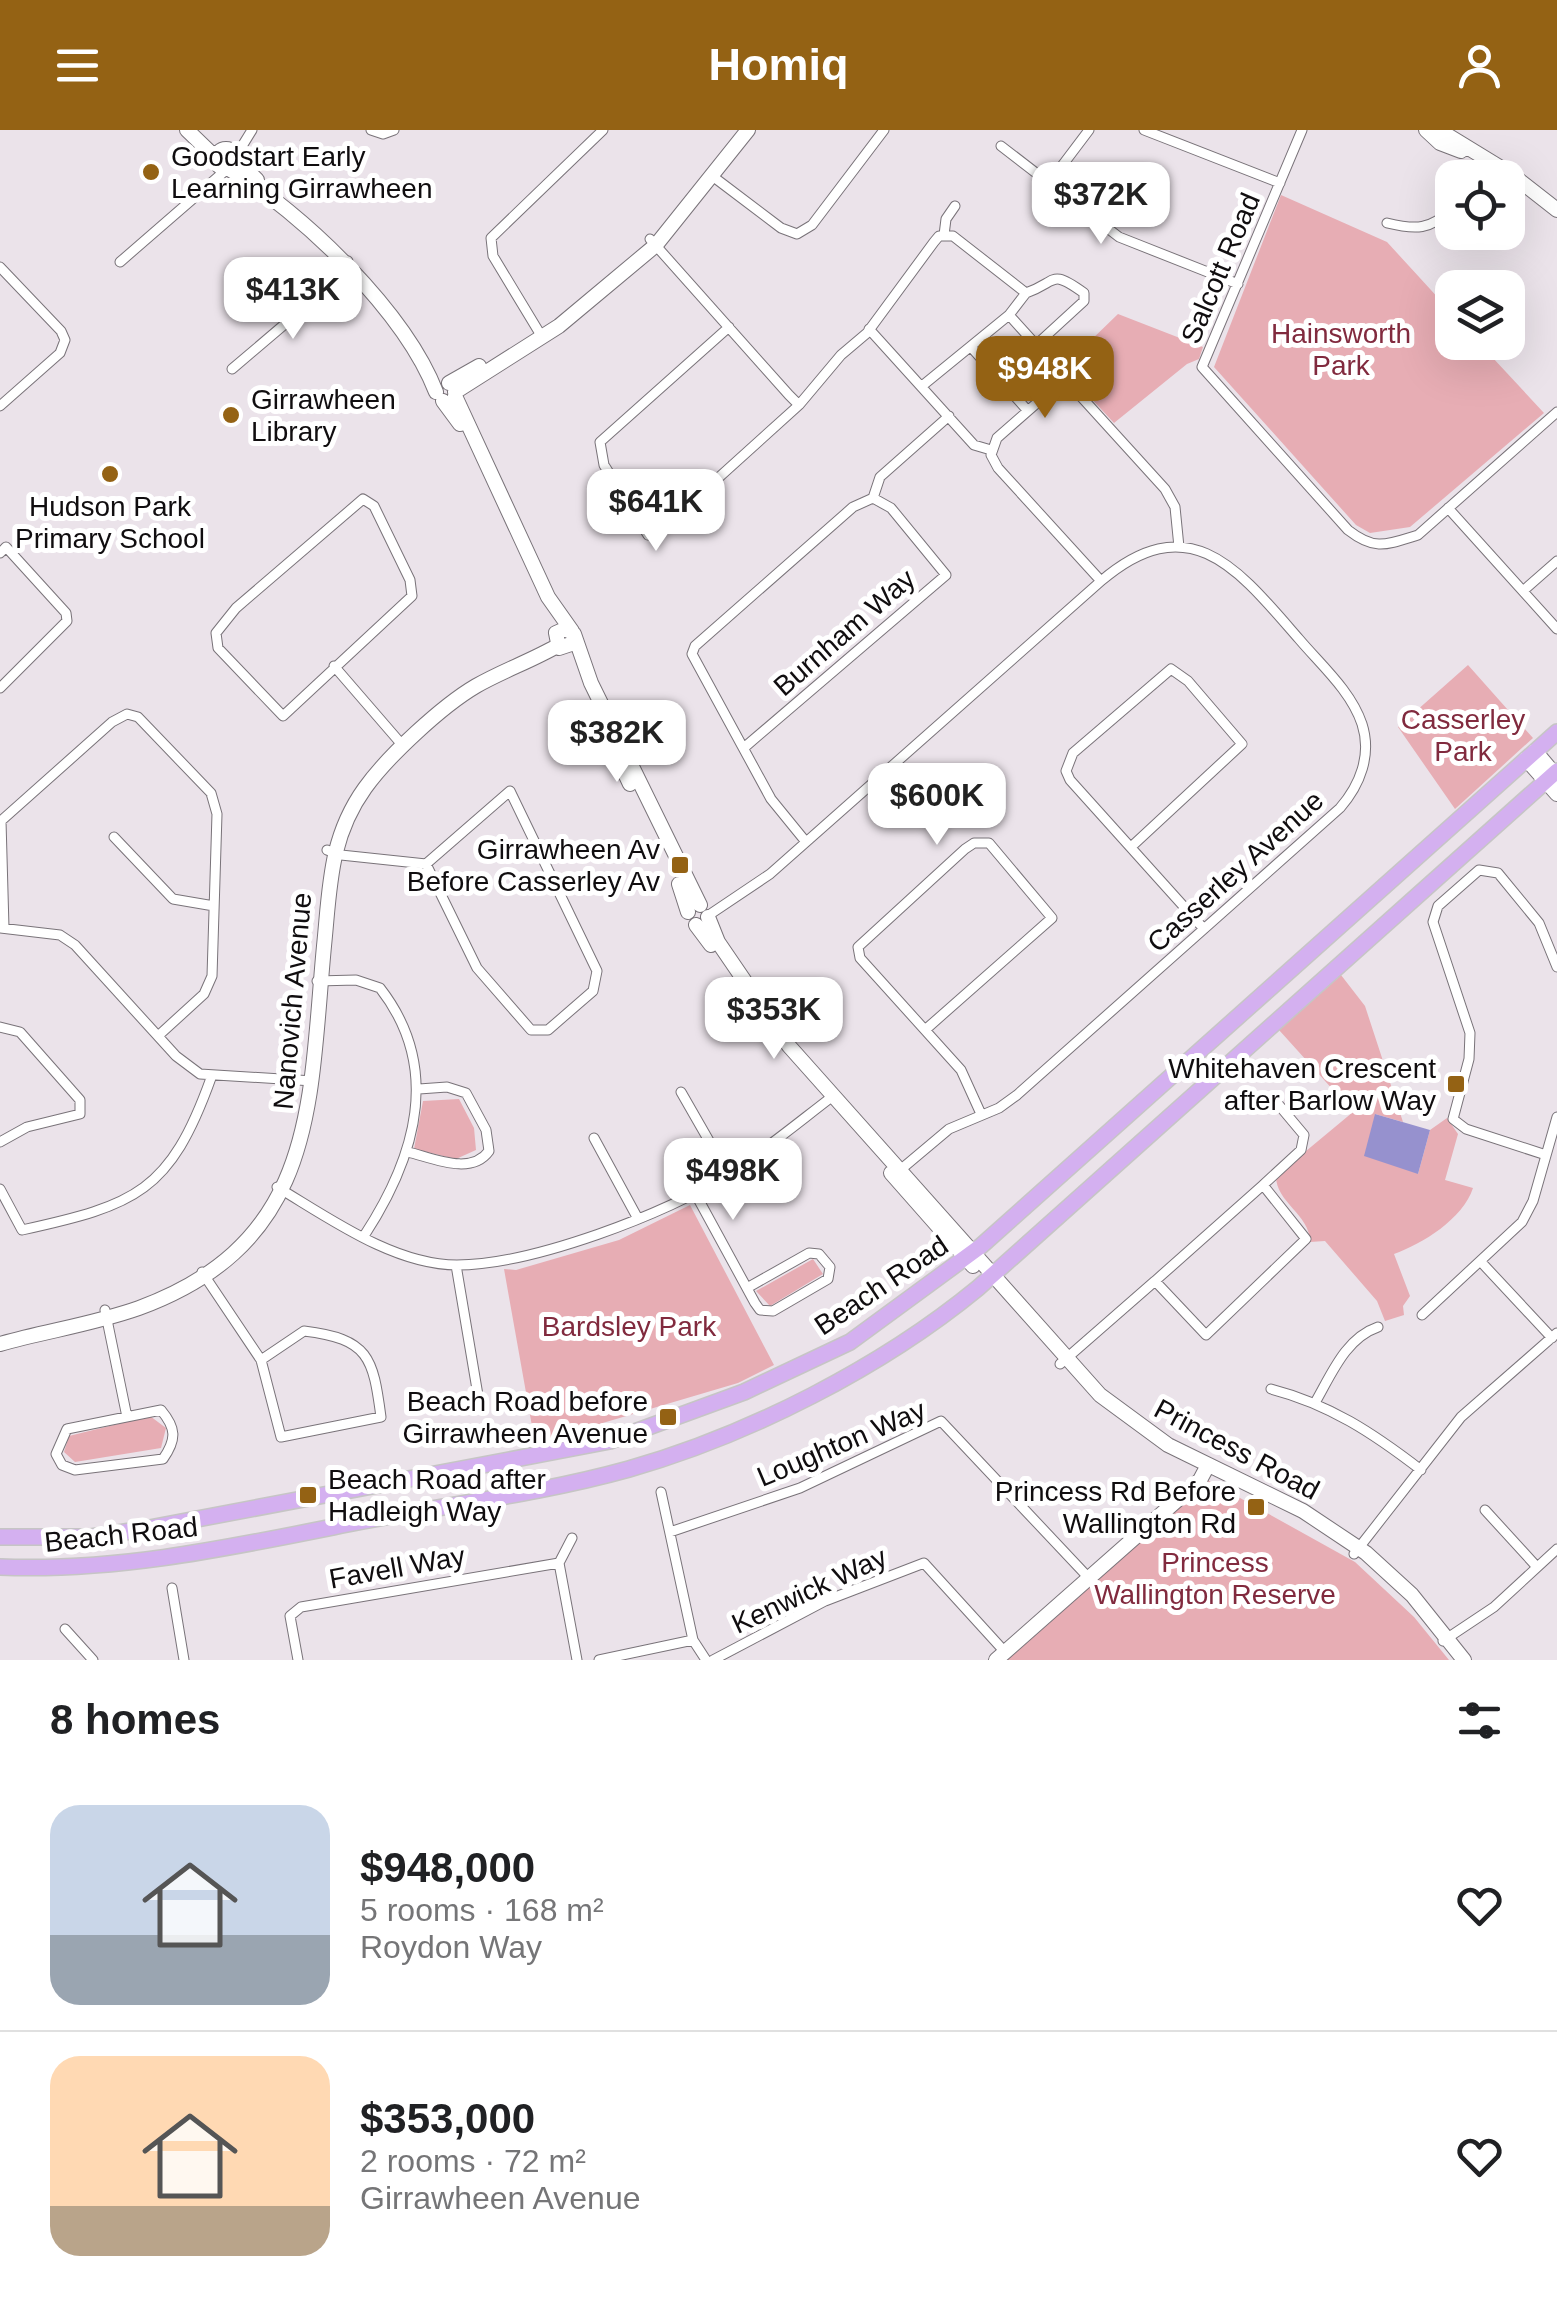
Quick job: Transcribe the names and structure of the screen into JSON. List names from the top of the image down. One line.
{"streets":{"main road":["Beach Road"],"street":["Salcott Road","Burnham Way","Casserley Avenue","Nanovich Avenue","Loughton Way","Princess Road","Favell Way","Kenwick Way"]},"crossings":[["Casserley Avenue","Princess Road"],["Nanovich Avenue","Princess Road"],["Beach Road","Princess Road"]],"parks":["Hainsworth Park","Casserley Park","Bardsley Park","Princess Wallington Reserve"],"places":{"other":["Goodstart Early Learning Girrawheen","Girrawheen Library","Hudson Park Primary School"],"transit":["Girrawheen Av Before Casserley Av","Whitehaven Crescent after Barlow Way","Beach Road before Girrawheen Avenue","Beach Road after Hadleigh Way","Princess Rd Before Wallington Rd"]},"page":{"header":"Homiq","price":["$372K","$413K","$948K","$641K","$382K","$600K","$353K","$498K"],"heading":"8 homes","list":[{"name":"$948,000","note":"5 rooms · 168 m² · Roydon Way"},{"name":"$353,000","note":"2 rooms · 72 m² · Girrawheen Avenue"}]}}
